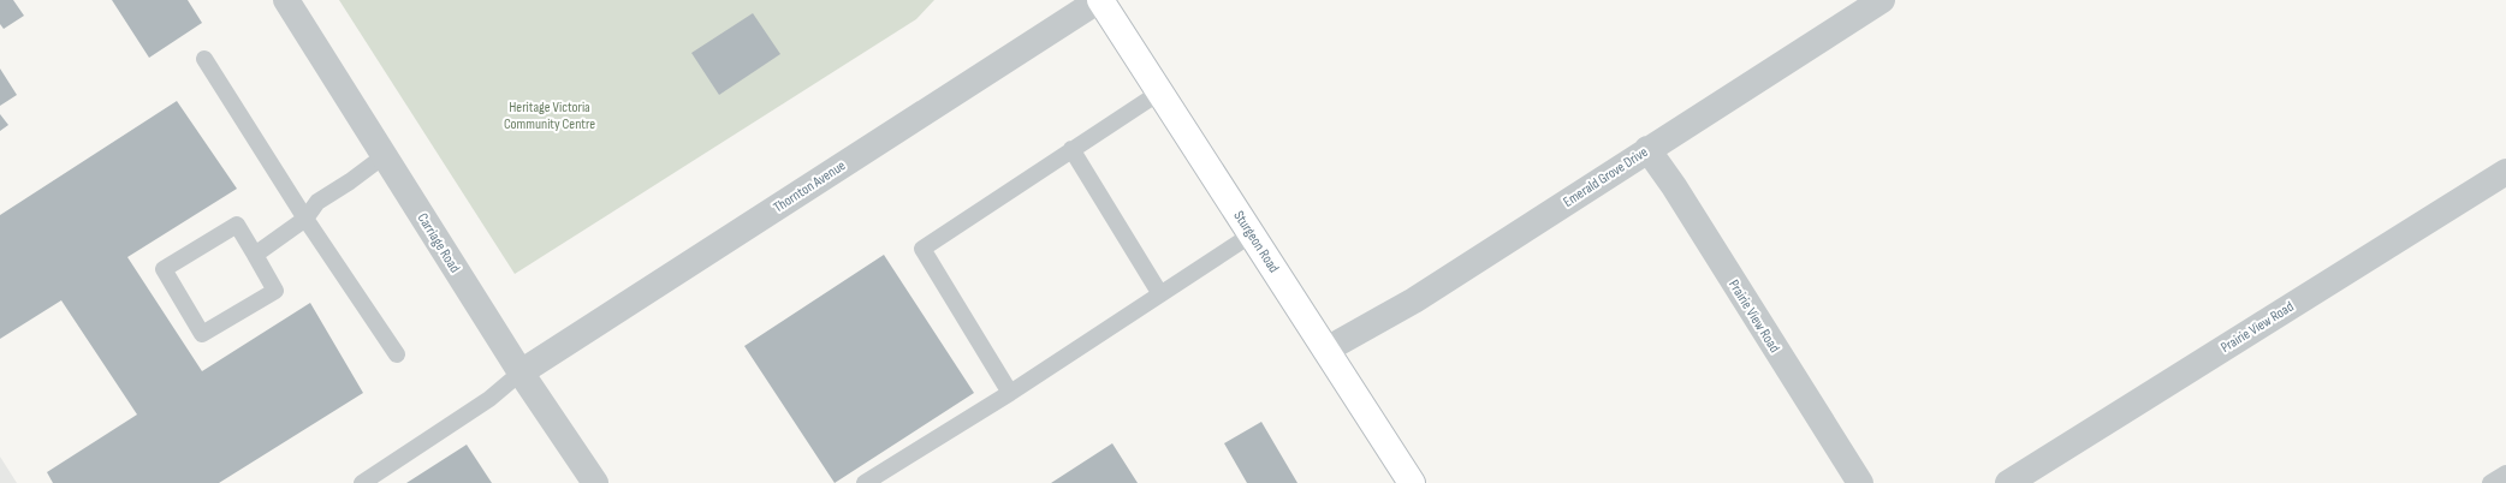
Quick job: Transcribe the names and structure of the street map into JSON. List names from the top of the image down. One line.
{"streets":{"main road":["Sturgeon Road"],"street":["Emerald Grove Drive","Thornton Avenue","Carriage Road","Prairie View Road"]},"crossings":[["Emerald Grove Drive","Sturgeon Road"],["Emerald Grove Drive","Prairie View Road"],["Thornton Avenue","Sturgeon Road"],["Thornton Avenue","Carriage Road"]],"parks":["Heritage Victoria Community Centre"]}
